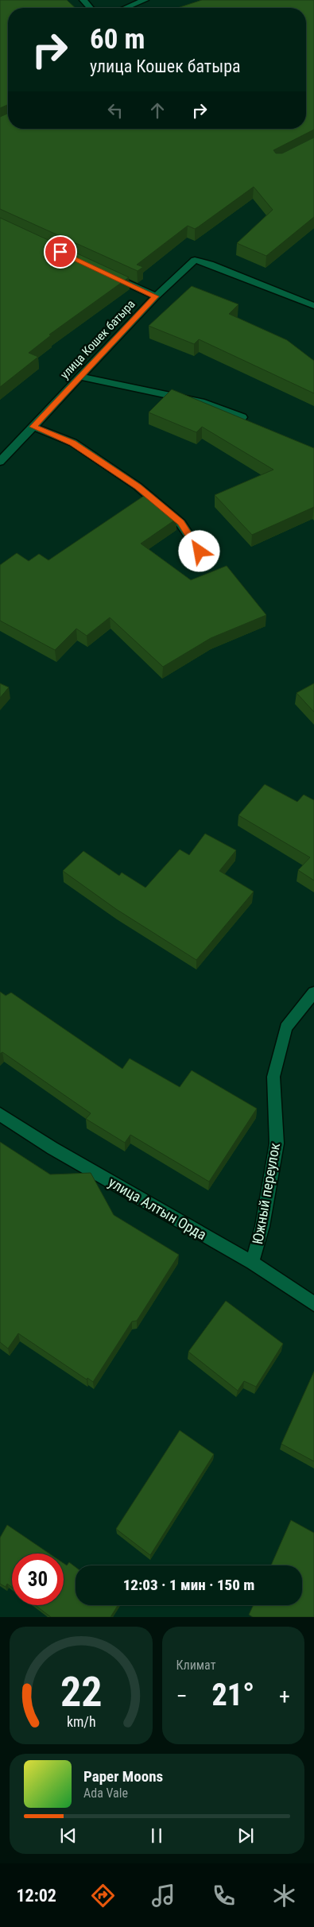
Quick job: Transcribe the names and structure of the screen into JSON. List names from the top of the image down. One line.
{"streets":{"street":["улица Кошек батыра","Южный переулок","улица Алтын Орда"]},"crossings":[["Южный переулок","улица Алтын Орда"]],"page":{"turn":["60 m","улица Кошек батыра"],"limit":"30","trip":"12:03 · 1 мин · 150 m","tile":"Климат","heat":["−","21°","+"],"song":["Paper Moons","Ada Vale"],"tabs":"12:02","gauge":["22","km/h"]}}
